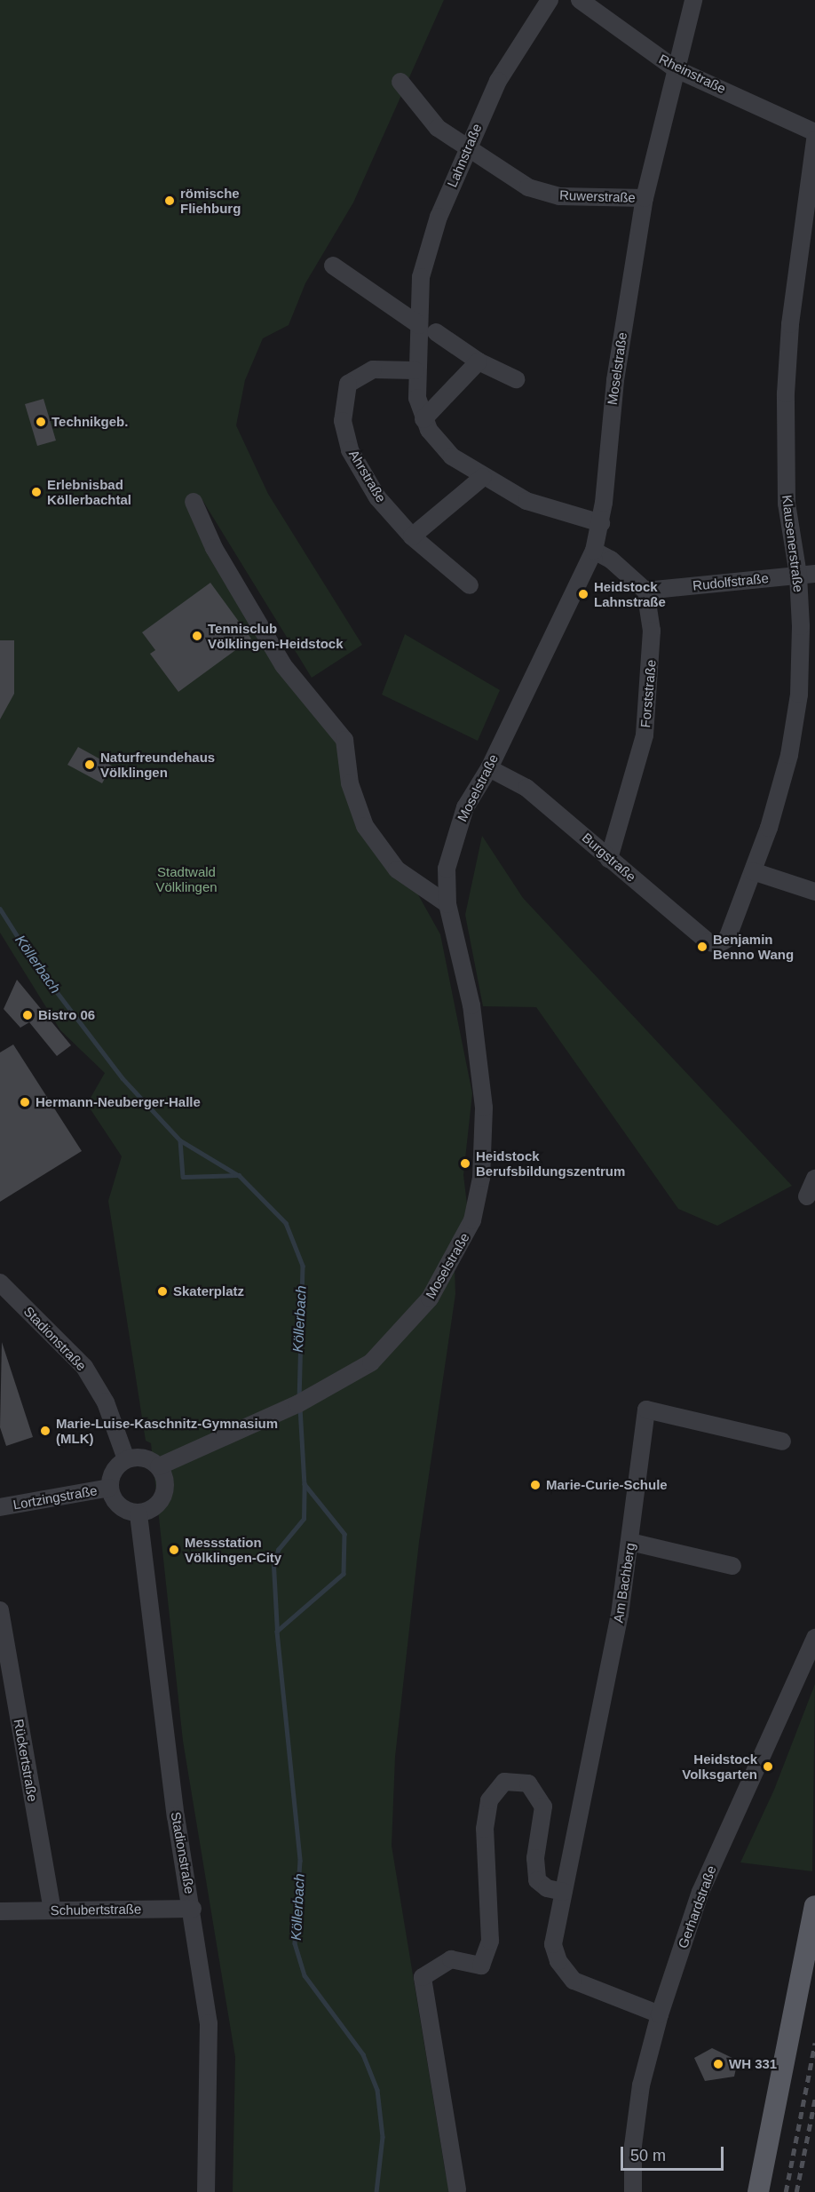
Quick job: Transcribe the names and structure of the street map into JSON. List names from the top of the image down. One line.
{"streets":{"street":["Rheinstraße","Lahnstraße","Ruwerstraße","Moselstraße","Ahrstraße","Klausenerstraße","Rudolfstraße","Forststraße","Burgstraße","Stadionstraße","Lortzingstraße","Am Bachberg","Rückertstraße","Gerhardstraße","Schubertstraße"]},"crossings":[["Rheinstraße","Moselstraße"],["Lahnstraße","Ruwerstraße"],["Lahnstraße","Moselstraße"],["Lahnstraße","Ahrstraße"],["Ruwerstraße","Moselstraße"],["Moselstraße","Burgstraße"],["Moselstraße","Stadionstraße"],["Moselstraße","Lortzingstraße"],["Klausenerstraße","Rudolfstraße"],["Klausenerstraße","Burgstraße"],["Rudolfstraße","Forststraße"],["Forststraße","Burgstraße"],["Stadionstraße","Lortzingstraße"],["Stadionstraße","Schubertstraße"],["Am Bachberg","Gerhardstraße"],["Rückertstraße","Schubertstraße"]],"water":["Köllerbach"],"parks":["Stadtwald Völklingen"],"places":["römische Fliehburg","Technikgeb.","Erlebnisbad Köllerbachtal","Heidstock Lahnstraße","Tennisclub Völklingen-Heidstock","Naturfreundehaus Völklingen","Benjamin Benno Wang","Bistro 06","Hermann-Neuberger-Halle","Heidstock Berufsbildungszentrum","Skaterplatz","Marie-Luise-Kaschnitz-Gymnasium (MLK)","Marie-Curie-Schule","Messstation Völklingen-City","Heidstock Volksgarten","WH 331"],"scale_bar":"50 m"}
